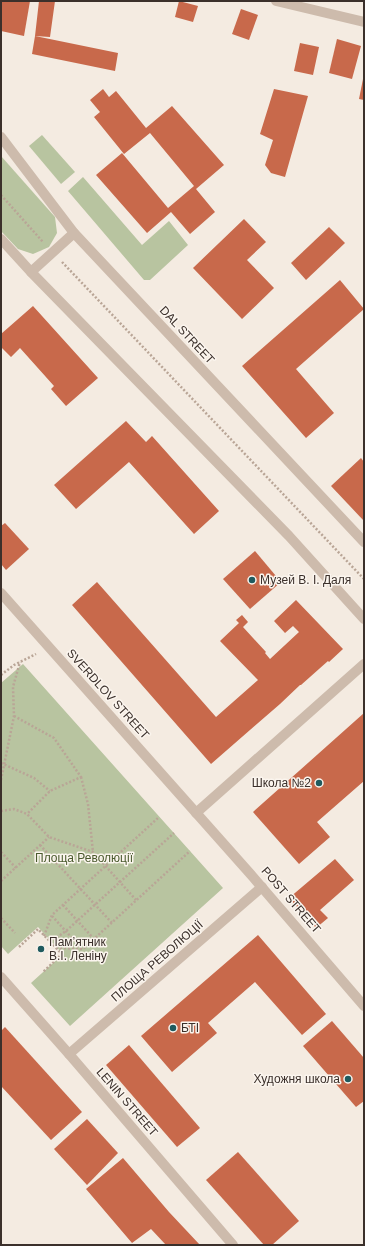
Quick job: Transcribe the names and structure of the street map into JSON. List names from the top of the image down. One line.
{"streets":{"street":["DAL STREET","SVERDLOV STREET","POST STREET","ПЛОЩА РЕВОЛЮЦІЇ","LENIN STREET"]},"crossings":[["SVERDLOV STREET","POST STREET"],["POST STREET","ПЛОЩА РЕВОЛЮЦІЇ"],["ПЛОЩА РЕВОЛЮЦІЇ","LENIN STREET"]],"parks":["Площа Революції"],"places":["Музей В. І. Даля","Школа №2","Пам’ятник В.І. Леніну","БТІ","Художня школа"]}
